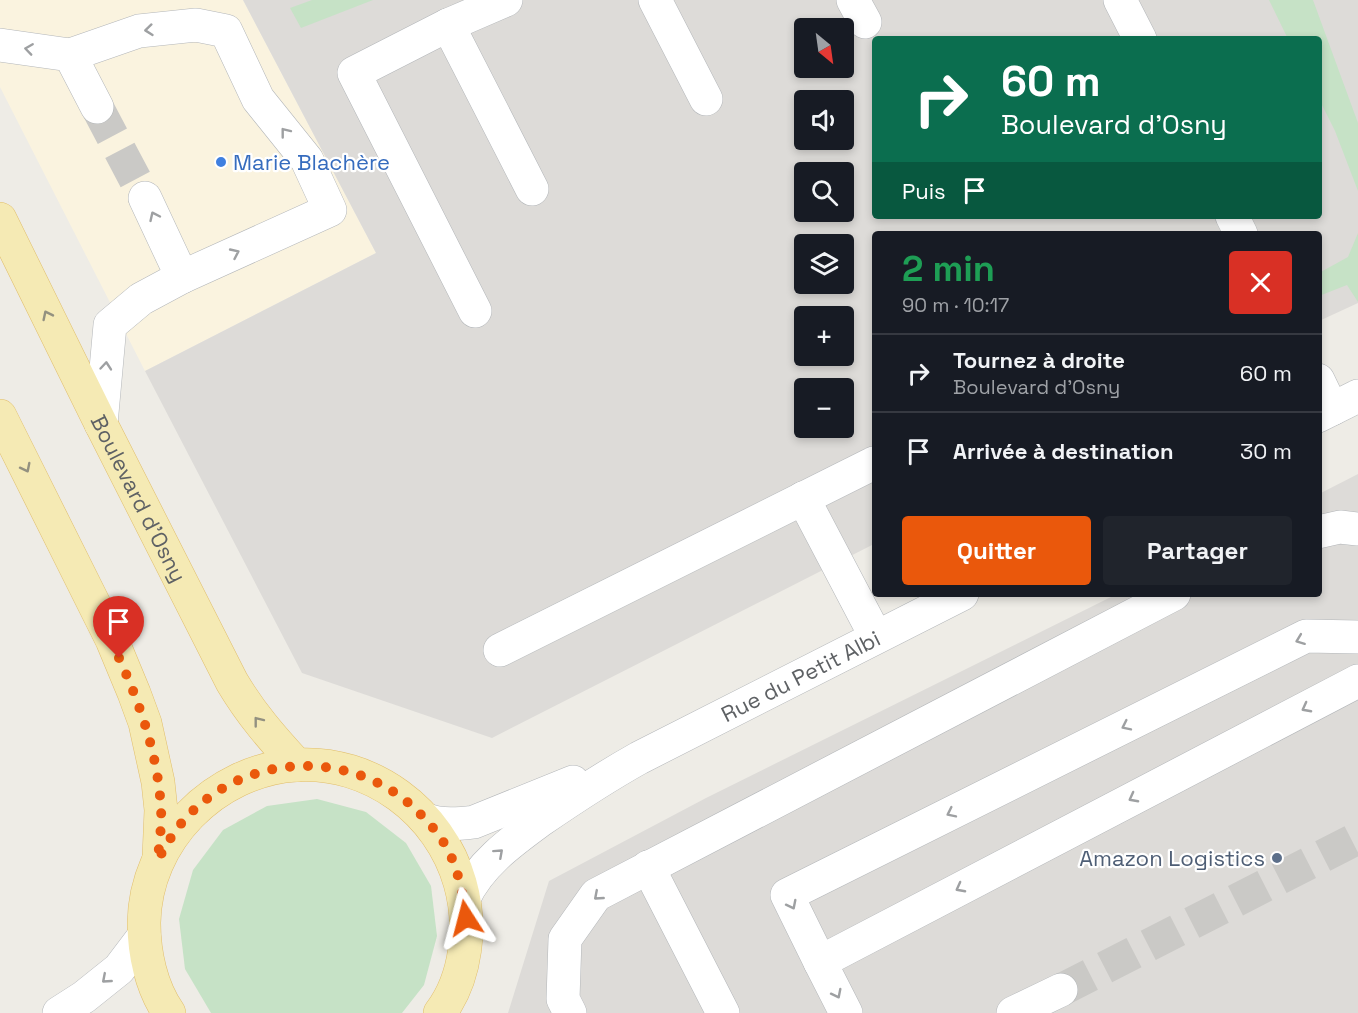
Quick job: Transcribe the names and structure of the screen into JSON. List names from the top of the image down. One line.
{"streets":{"main road":["Boulevard d'Osny"],"street":["Rue du Petit Albi"]},"places":["Marie Blachère","Amazon Logistics"],"north":"bottom right","page":{"map_buttons":["+","−"],"turn":["60 m","Boulevard d'Osny"],"then":"Puis","heading":["2 min","90 m · 10:17"],"list":[{"name":"Tournez à droite","note":"Boulevard d'Osny","value":"60 m"},{"name":"Arrivée à destination","value":"30 m"}],"buttons":["Quitter","Partager"]}}
